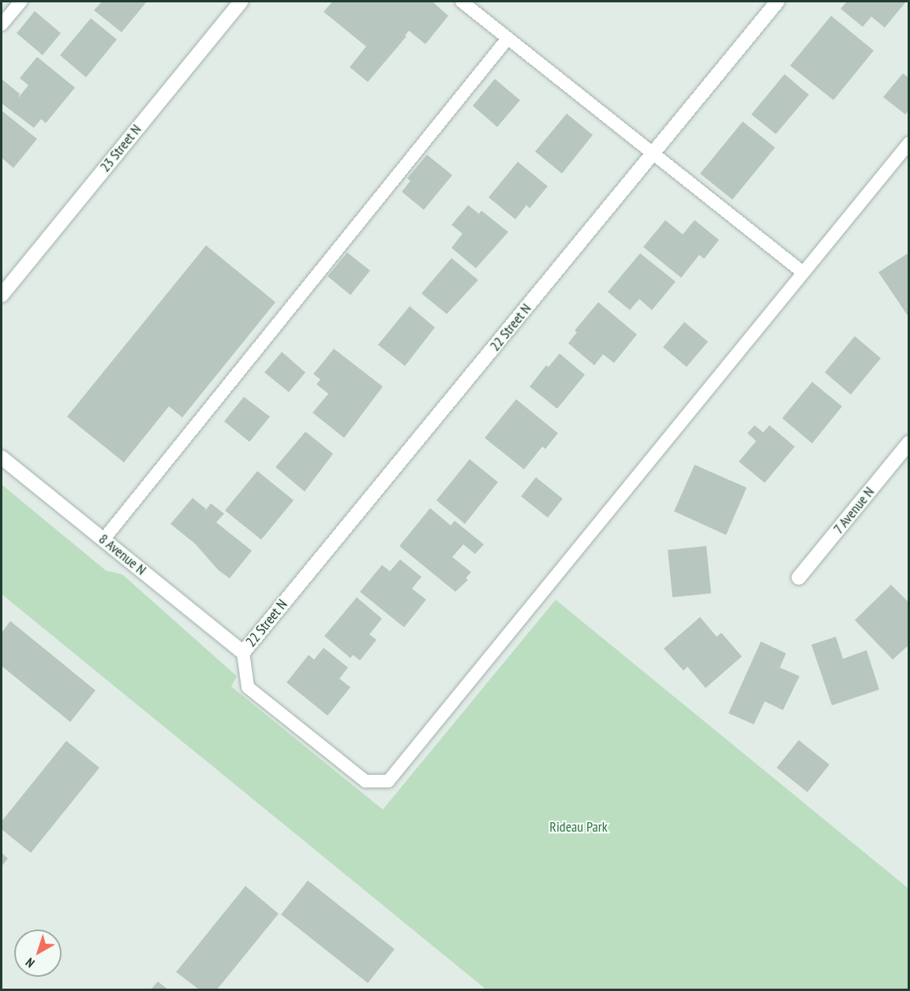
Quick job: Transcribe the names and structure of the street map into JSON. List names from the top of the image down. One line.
{"streets":{"street":["23 Street N","22 Street N","7 Avenue N","8 Avenue N"]},"crossings":[["22 Street N","8 Avenue N"]],"parks":["Rideau Park"],"north":"bottom left"}
